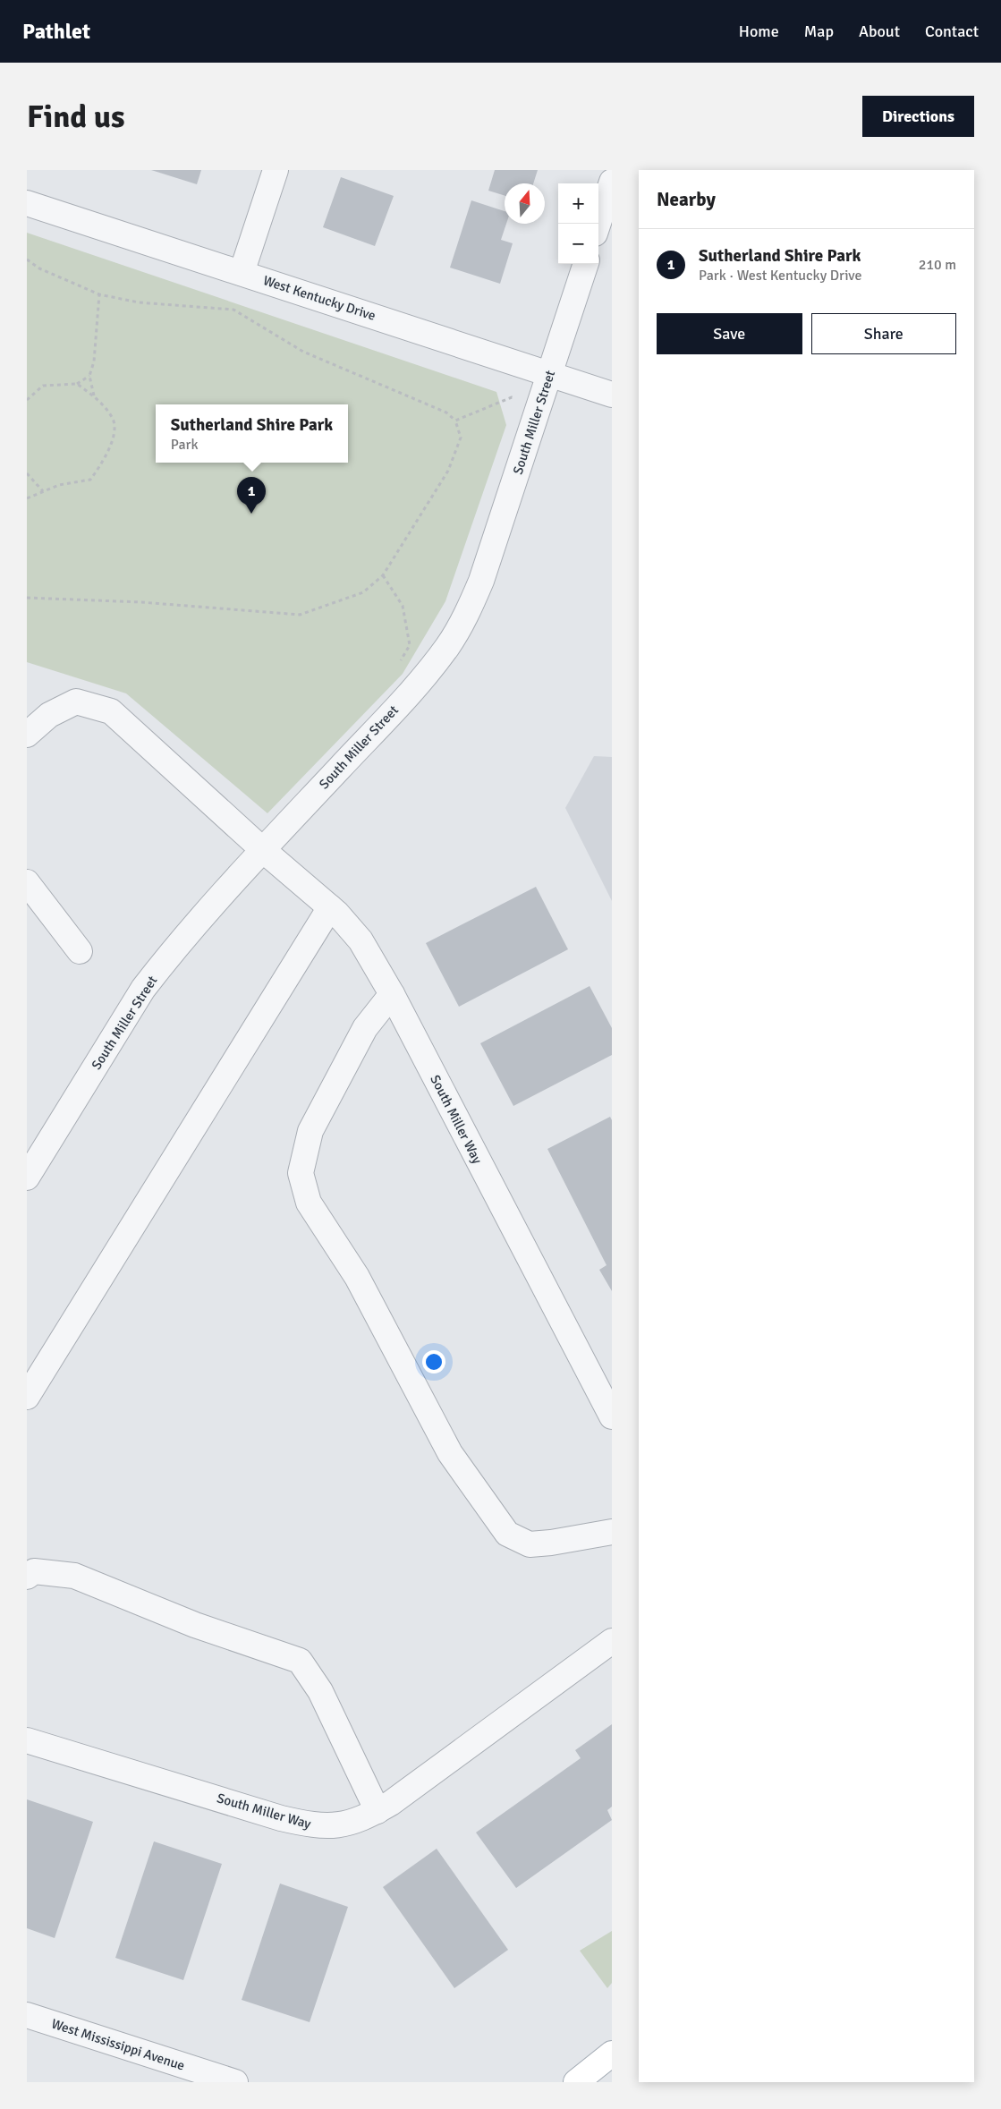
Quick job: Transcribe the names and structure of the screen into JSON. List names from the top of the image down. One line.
{"streets":{"street":["West Kentucky Drive","South Miller Street","South Miller Way","West Mississippi Avenue"]},"crossings":[["West Kentucky Drive","South Miller Street"],["South Miller Street","South Miller Way"]],"north":"top","page":{"header":"Pathlet","nav":["Home","Map","About","Contact"],"buttons":["Directions",["Save","Share"]],"title":"Find us","heading":"Nearby","map_buttons":["+","−"],"list":[{"mark":"1","name":"Sutherland Shire Park","note":"Park · West Kentucky Drive","value":"210 m"}],"popup":["Sutherland Shire Park","Park"],"pins":"1"}}
